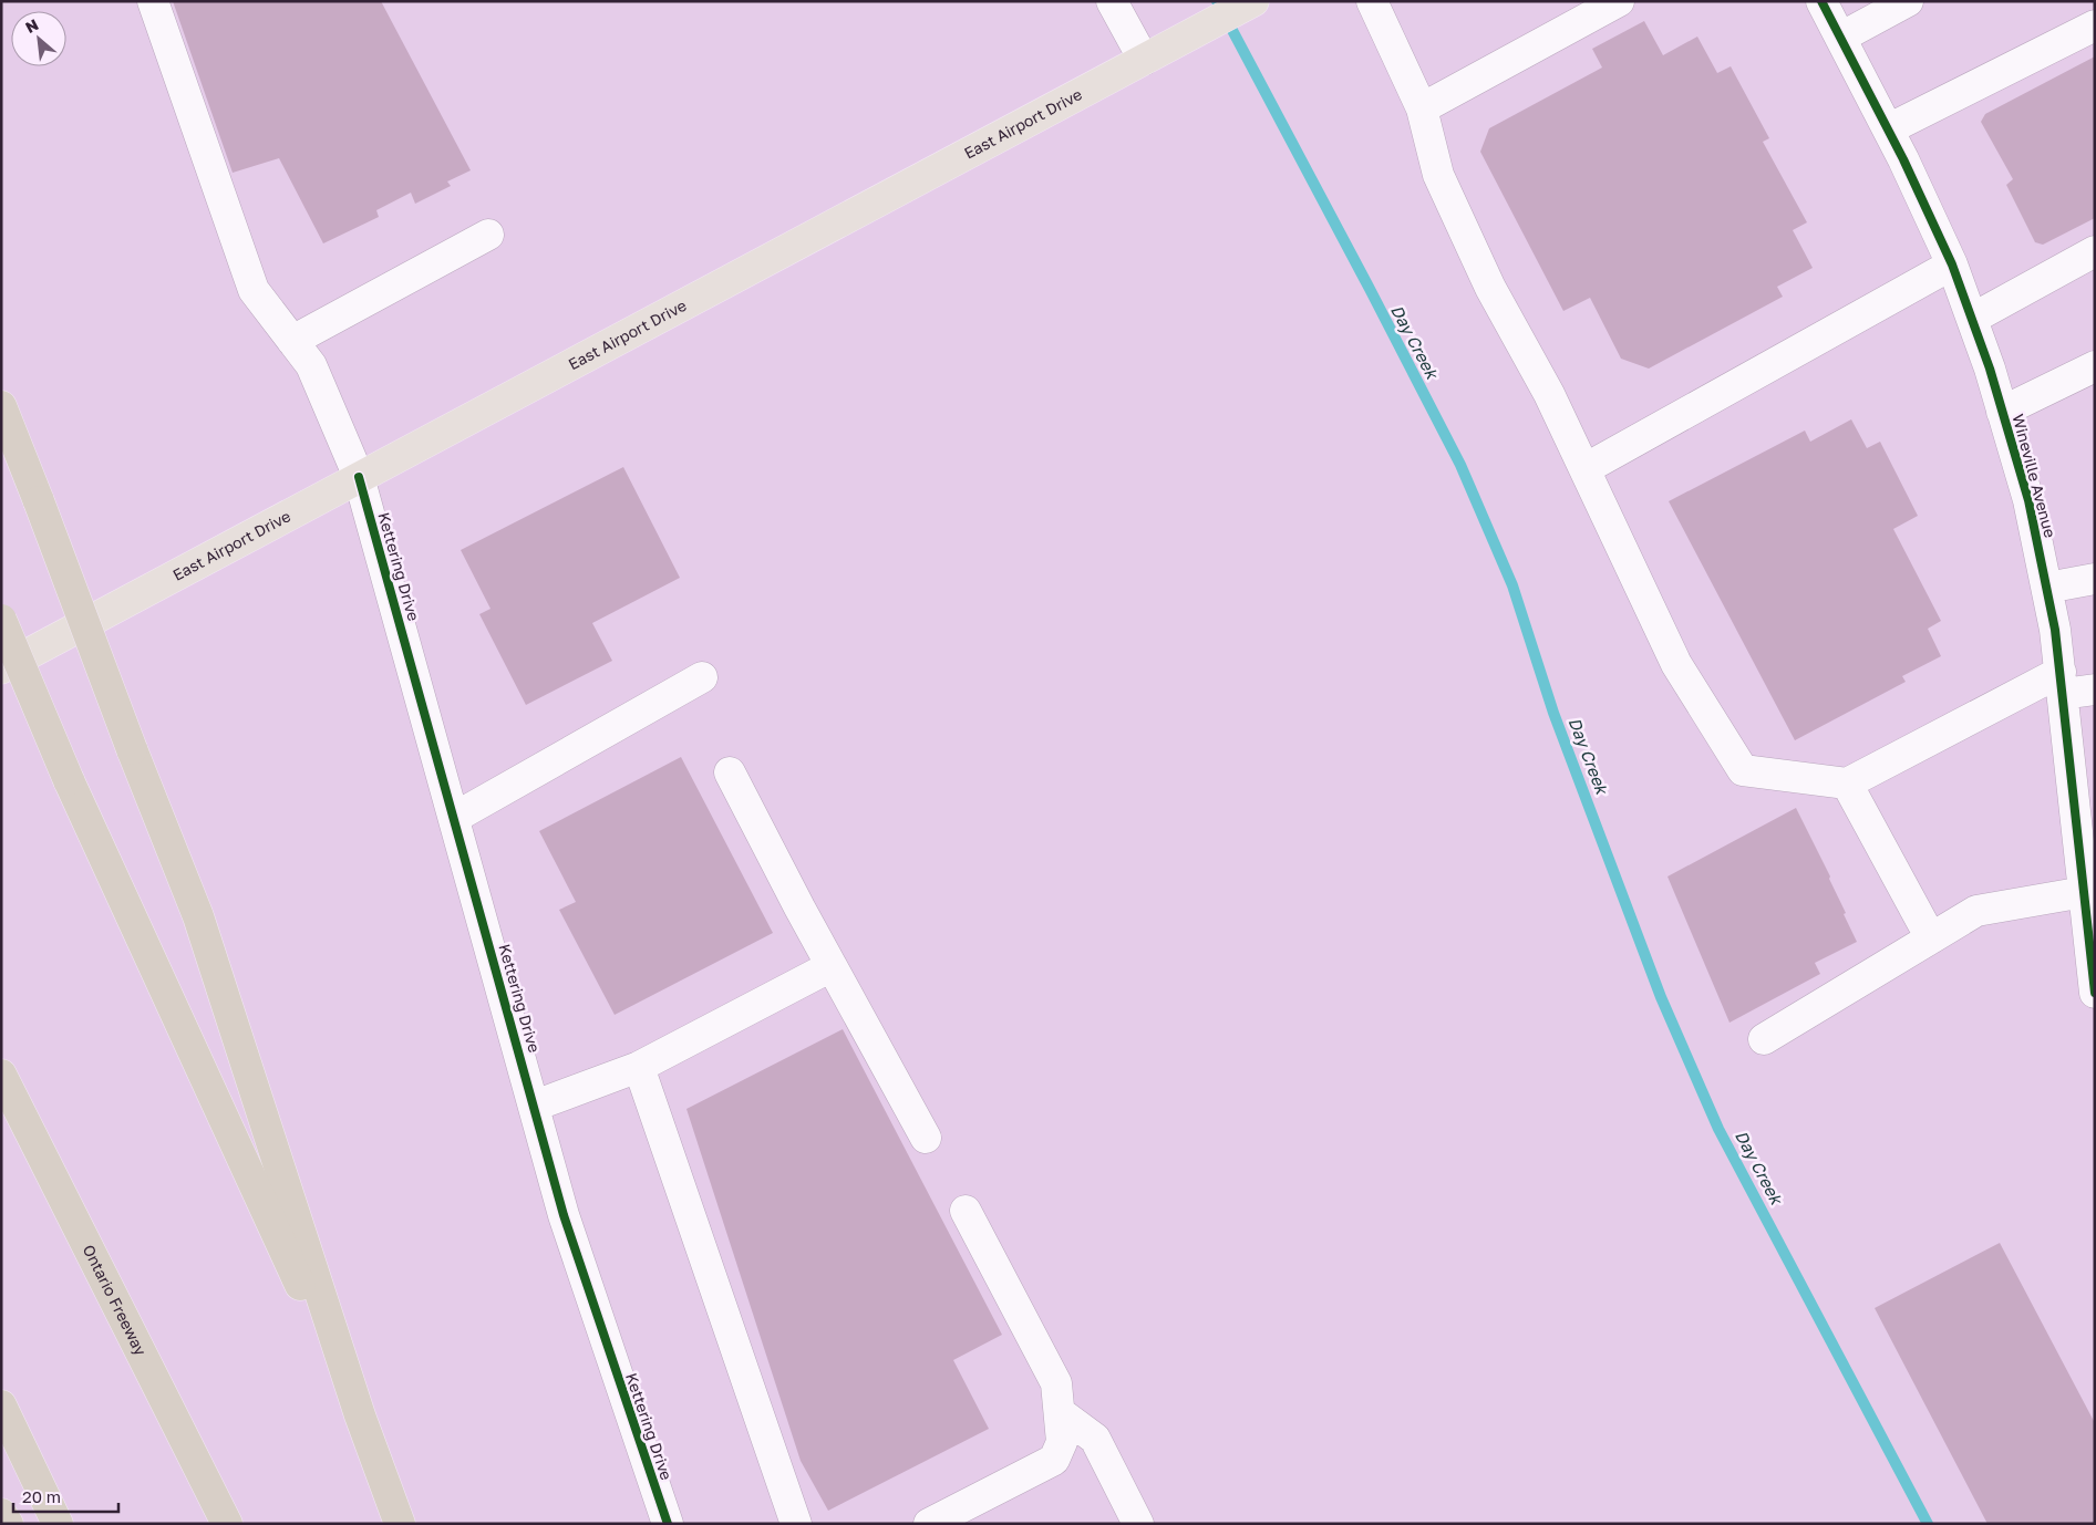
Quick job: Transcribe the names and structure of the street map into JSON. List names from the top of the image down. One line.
{"streets":{"highway":["Ontario Freeway"],"main road":["East Airport Drive"],"street":["Wineville Avenue","Kettering Drive"]},"crossings":[["East Airport Drive","Kettering Drive"]],"water":["Day Creek"],"scale_bar":"20 m","north":"top left"}
